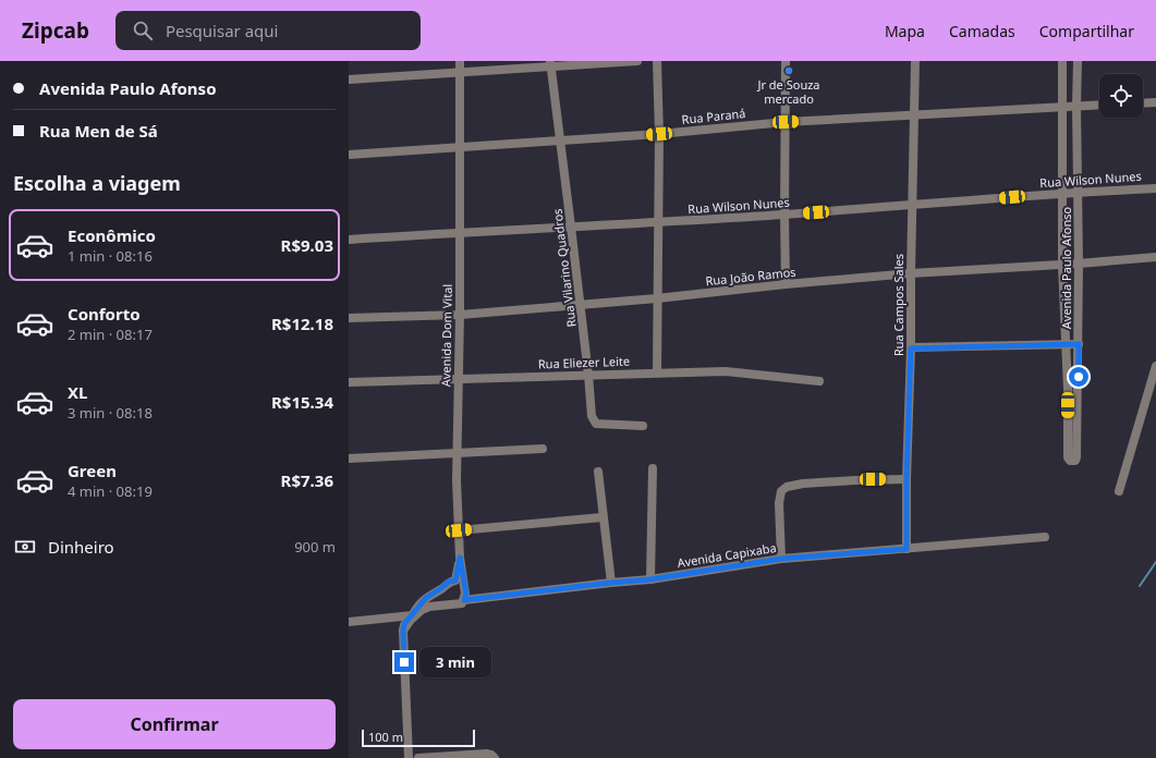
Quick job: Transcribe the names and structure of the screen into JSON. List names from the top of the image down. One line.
{"streets":{"street":["Rua Paraná","Rua Wilson Nunes","Rua Vilarino Quadros","Avenida Paulo Afonso","Rua João Ramos","Rua Campos Sales","Avenida Dom Vital","Rua Eliezer Leite","Avenida Capixaba"]},"crossings":[["Rua Paraná","Rua Vilarino Quadros"],["Rua Paraná","Avenida Paulo Afonso"],["Rua Paraná","Rua Campos Sales"],["Rua Paraná","Avenida Dom Vital"],["Rua Wilson Nunes","Rua Vilarino Quadros"],["Rua Wilson Nunes","Avenida Paulo Afonso"],["Rua Wilson Nunes","Rua Campos Sales"],["Rua Wilson Nunes","Avenida Dom Vital"],["Rua Vilarino Quadros","Rua João Ramos"],["Rua Vilarino Quadros","Rua Eliezer Leite"],["Avenida Paulo Afonso","Rua João Ramos"],["Rua João Ramos","Rua Campos Sales"],["Rua João Ramos","Avenida Dom Vital"],["Rua Campos Sales","Avenida Capixaba"],["Avenida Dom Vital","Rua Eliezer Leite"],["Avenida Dom Vital","Avenida Capixaba"]],"places":["Jr de Souza mercado"],"scale_bar":"100 m","page":{"header":"Zipcab","search":"Pesquisar aqui","nav":["Mapa","Camadas","Compartilhar"],"banner":["Avenida Paulo Afonso","Rua Men de Sá"],"heading":"Escolha a viagem","list":[{"name":"Econômico","note":"1 min · 08:16","value":"R$9.03"},{"name":"Conforto","note":"2 min · 08:17","value":"R$12.18"},{"name":"XL","note":"3 min · 08:18","value":"R$15.34"},{"name":"Green","note":"4 min · 08:19","value":"R$7.36"}],"pay":["Dinheiro","900 m"],"bubble":"3 min","buttons":"Confirmar","scale":"100 m"}}
